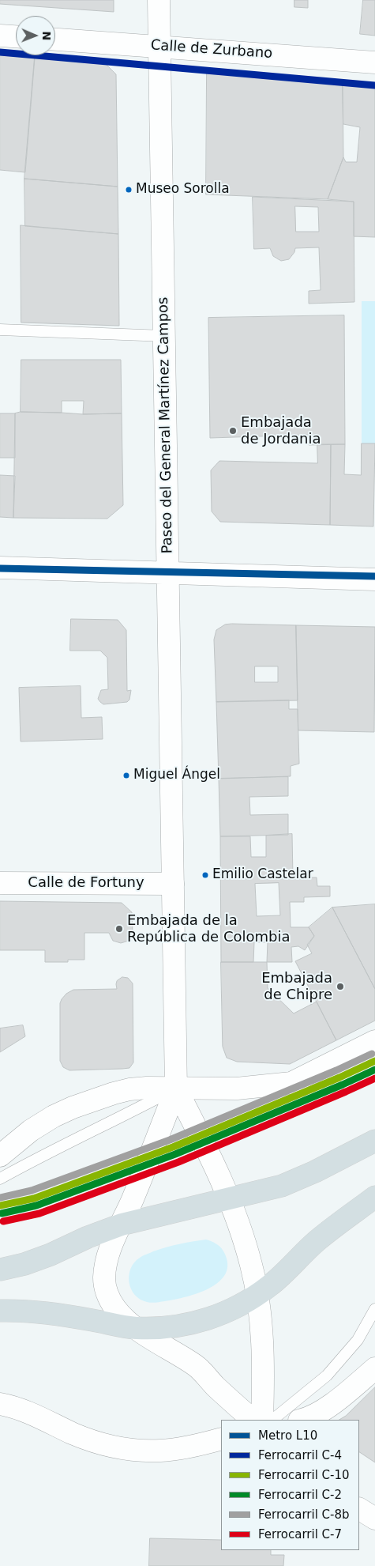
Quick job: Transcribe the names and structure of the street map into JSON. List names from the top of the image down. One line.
{"streets":{"street":["Calle de Zurbano","Paseo del General Martínez Campos","Calle de Fortuny"]},"crossings":[["Calle de Zurbano","Paseo del General Martínez Campos"],["Paseo del General Martínez Campos","Calle de Fortuny"]],"places":["Museo Sorolla","Embajada de Jordania","Miguel Ángel","Emilio Castelar","Embajada de la República de Colombia","Embajada de Chipre"],"lines":["rail line C-4","metro line L10","rail line C-8b","rail line C-10","rail line C-2","rail line C-7"],"legend":["Metro L10","Ferrocarril C-4","Ferrocarril C-10","Ferrocarril C-2","Ferrocarril C-8b","Ferrocarril C-7"],"north":"right"}
